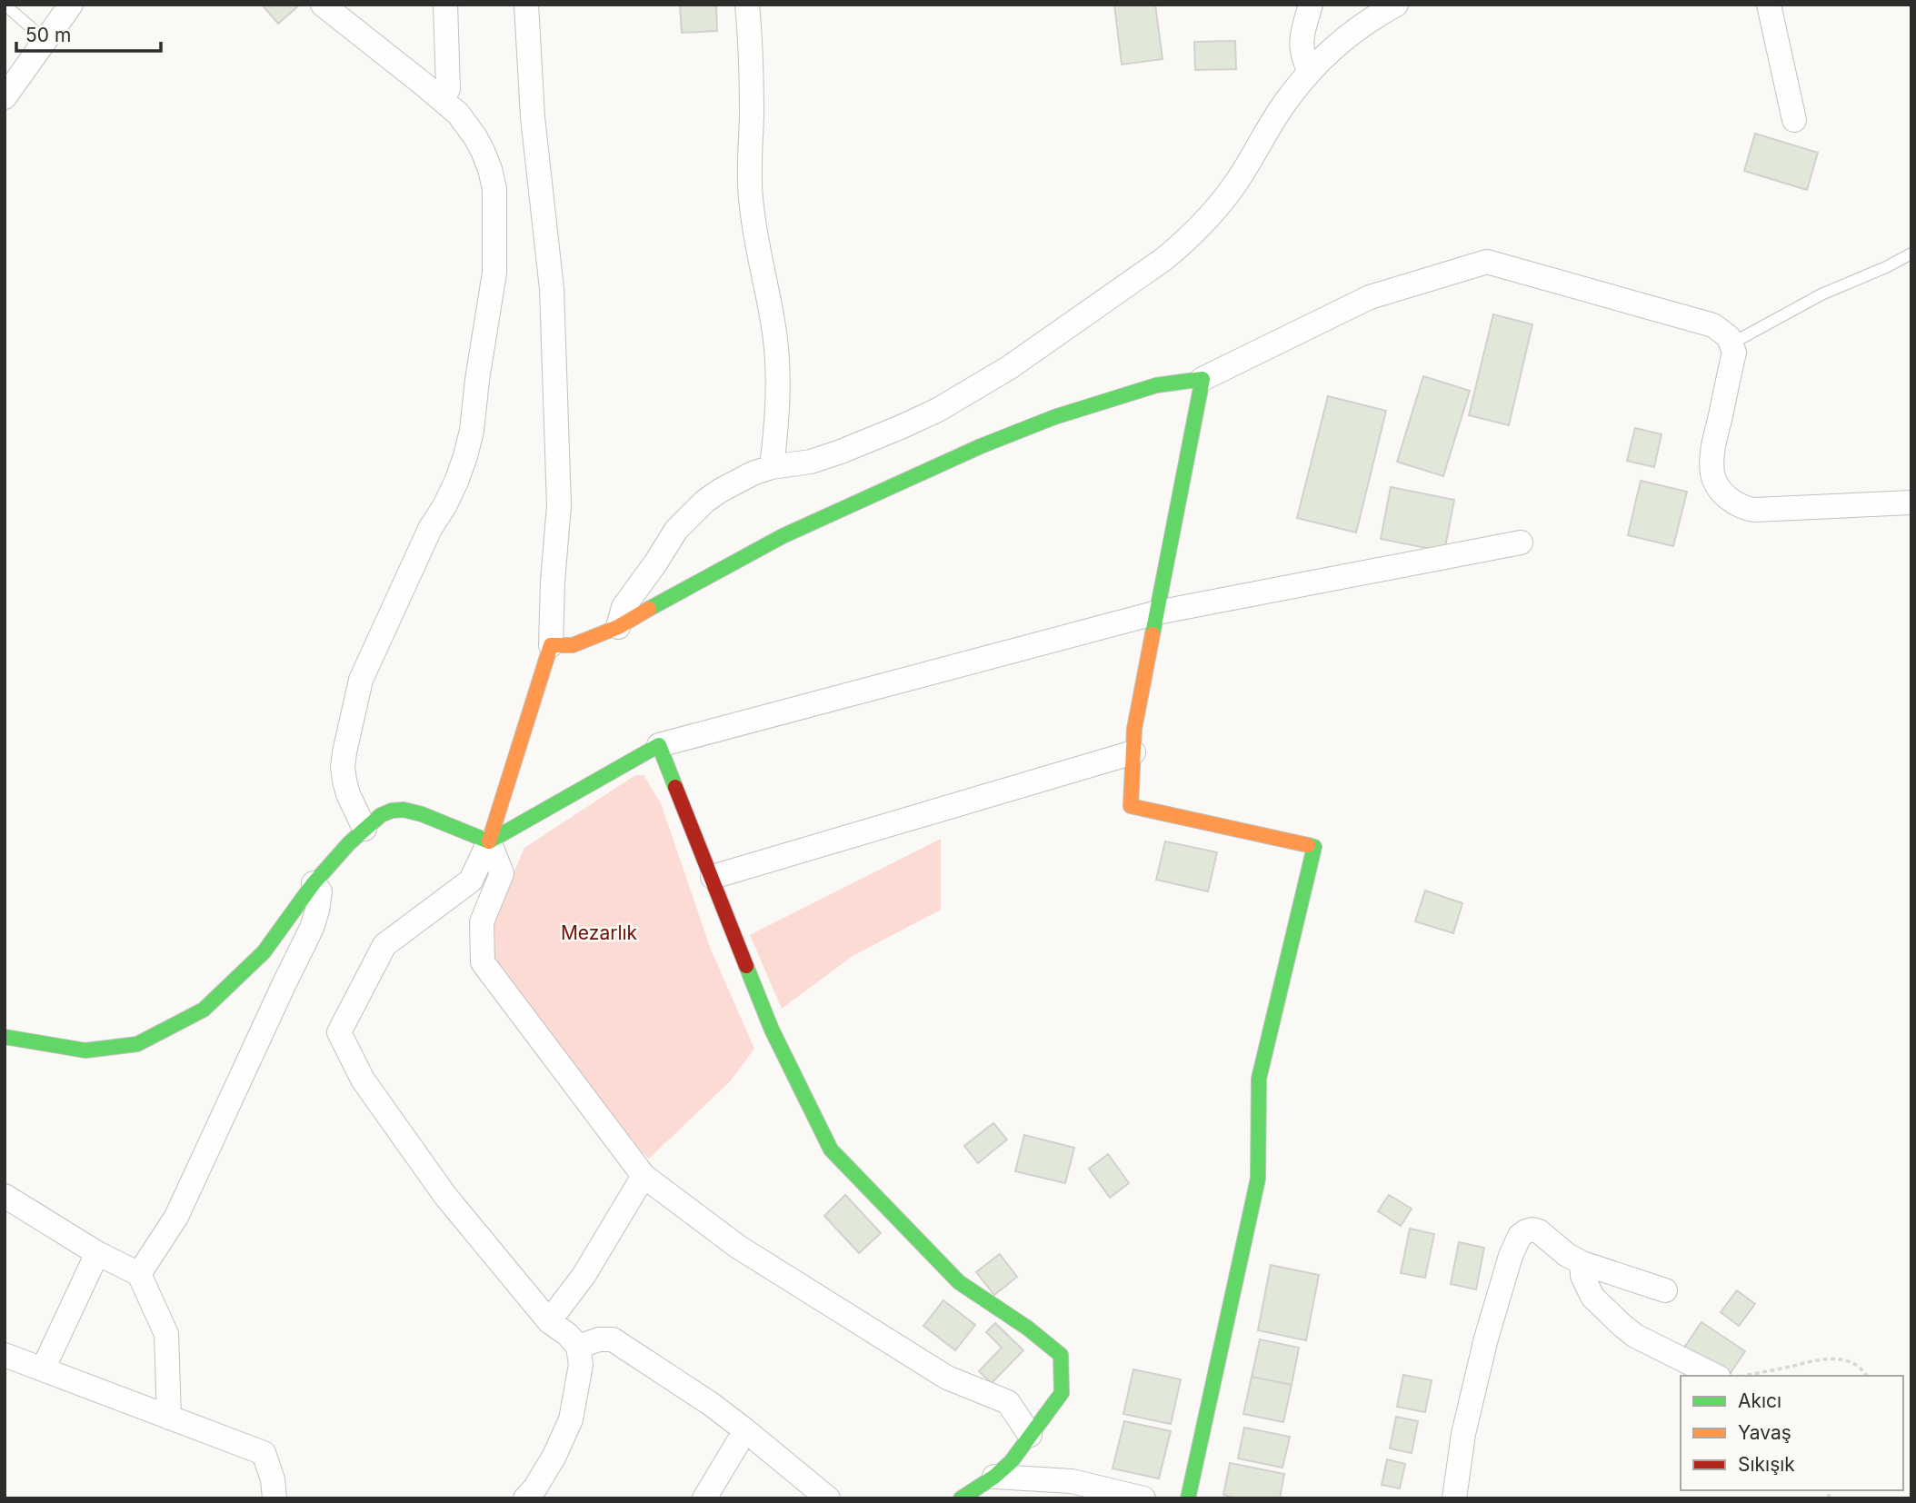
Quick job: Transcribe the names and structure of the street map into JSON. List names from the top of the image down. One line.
{"parks":["Mezarlık"],"legend":["Akıcı","Yavaş","Sıkışık"],"scale_bar":"50 m"}
